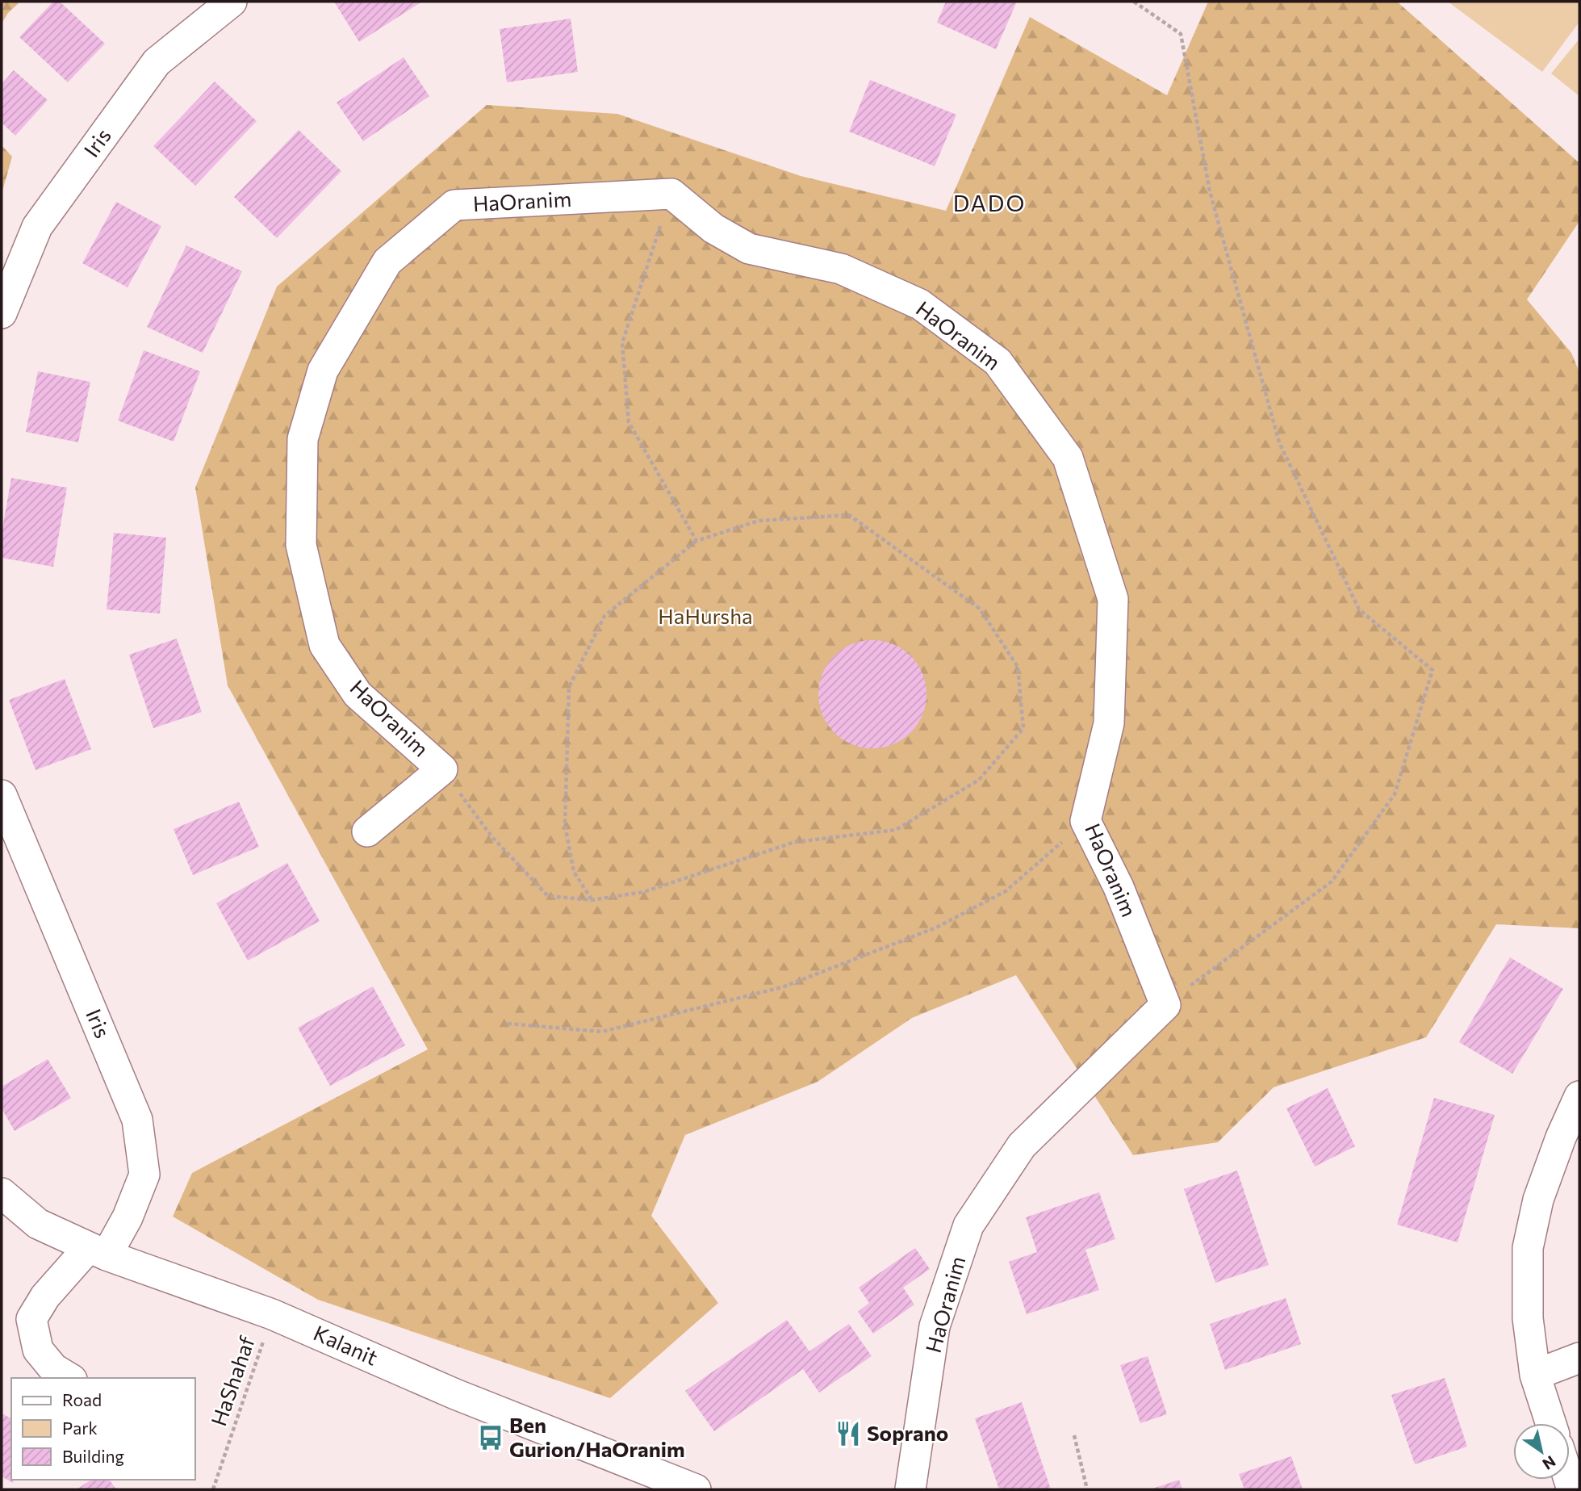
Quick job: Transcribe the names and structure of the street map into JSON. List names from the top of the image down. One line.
{"streets":{"street":["Iris","HaOranim","Kalanit"],"path":["HaShahaf"]},"crossings":[["Iris","Kalanit"],["Kalanit","HaShahaf"]],"districts":["DADO"],"parks":["HaHursha"],"places":{"restaurant":["Soprano"],"bus stop":["Ben Gurion/HaOranim"]},"legend":["Road","Park","Building"],"north":"bottom right"}
